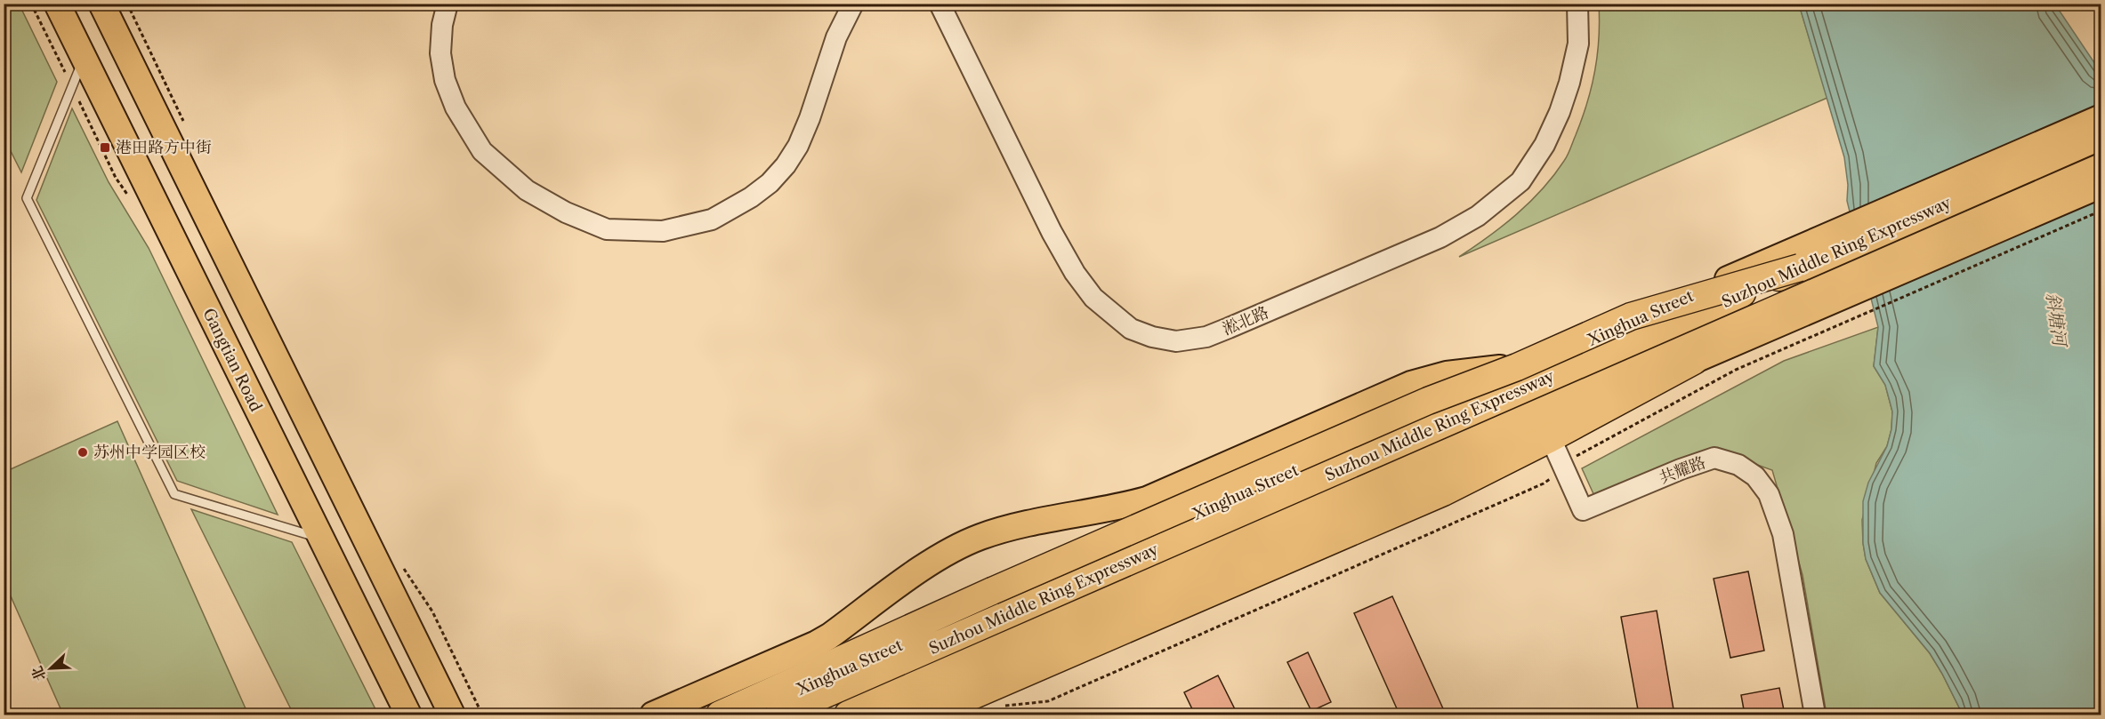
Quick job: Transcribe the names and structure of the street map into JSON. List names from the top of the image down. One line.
{"streets":{"highway":["Suzhou Middle Ring Expressway"],"main road":["Xinghua Street","Gangtian Road"],"street":["淞北路","共耀路"]},"water":["斜塘河"],"places":{"transit":["港田路方中街"],"other":["苏州中学园区校"]},"north":"bottom left"}
